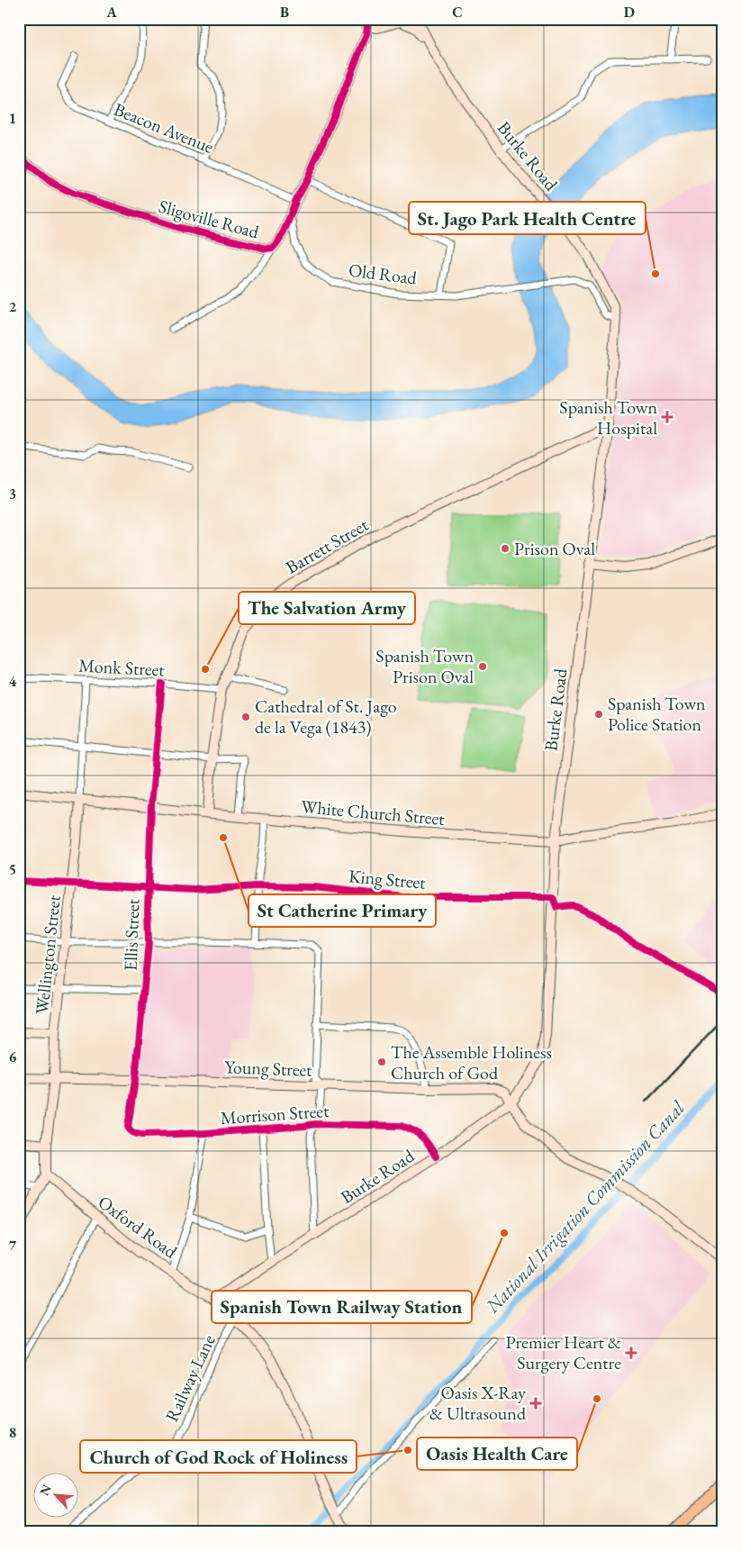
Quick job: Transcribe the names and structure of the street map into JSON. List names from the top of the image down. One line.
{"streets":{"main road":["Burke Road","Sligoville Road","Barrett Street","White Church Street","Wellington Street","Young Street","Oxford Road"],"street":["Beacon Avenue","Old Road","Monk Street","King Street","Ellis Street","Morrison Street","Railway Lane"]},"crossings":[["Beacon Avenue","Sligoville Road"],["Burke Road","Old Road"],["Burke Road","Barrett Street"],["Burke Road","White Church Street"],["Burke Road","King Street"],["Burke Road","Young Street"],["Burke Road","Morrison Street"],["Burke Road","Oxford Road"],["Sligoville Road","Old Road"],["Barrett Street","Monk Street"],["Barrett Street","White Church Street"],["Monk Street","Ellis Street"],["Monk Street","Wellington Street"],["White Church Street","Ellis Street"],["White Church Street","Wellington Street"],["King Street","Ellis Street"],["King Street","Wellington Street"],["Ellis Street","Young Street"],["Ellis Street","Morrison Street"],["Wellington Street","Young Street"],["Wellington Street","Oxford Road"],["Young Street","Morrison Street"],["Oxford Road","Railway Lane"]],"water":["National Irrigation Commission Canal"],"places":{"other":["St. Jago Park Health Centre","Prison Oval","Spanish Town Prison Oval","The Salvation Army","Spanish Town Police Station","Cathedral of St. Jago de la Vega (1843)","St Catherine Primary","The Assemble Holiness Church of God","Spanish Town Railway Station","Oasis Health Care","Church of God Rock of Holiness"],"health":["Spanish Town Hospital","Premier Heart & Surgery Centre","Oasis X-Ray & Ultrasound"]},"north":"top left","grid":{"columns":["A","B","C","D"],"rows":["1","2","3","4","5","6","7","8"]}}
